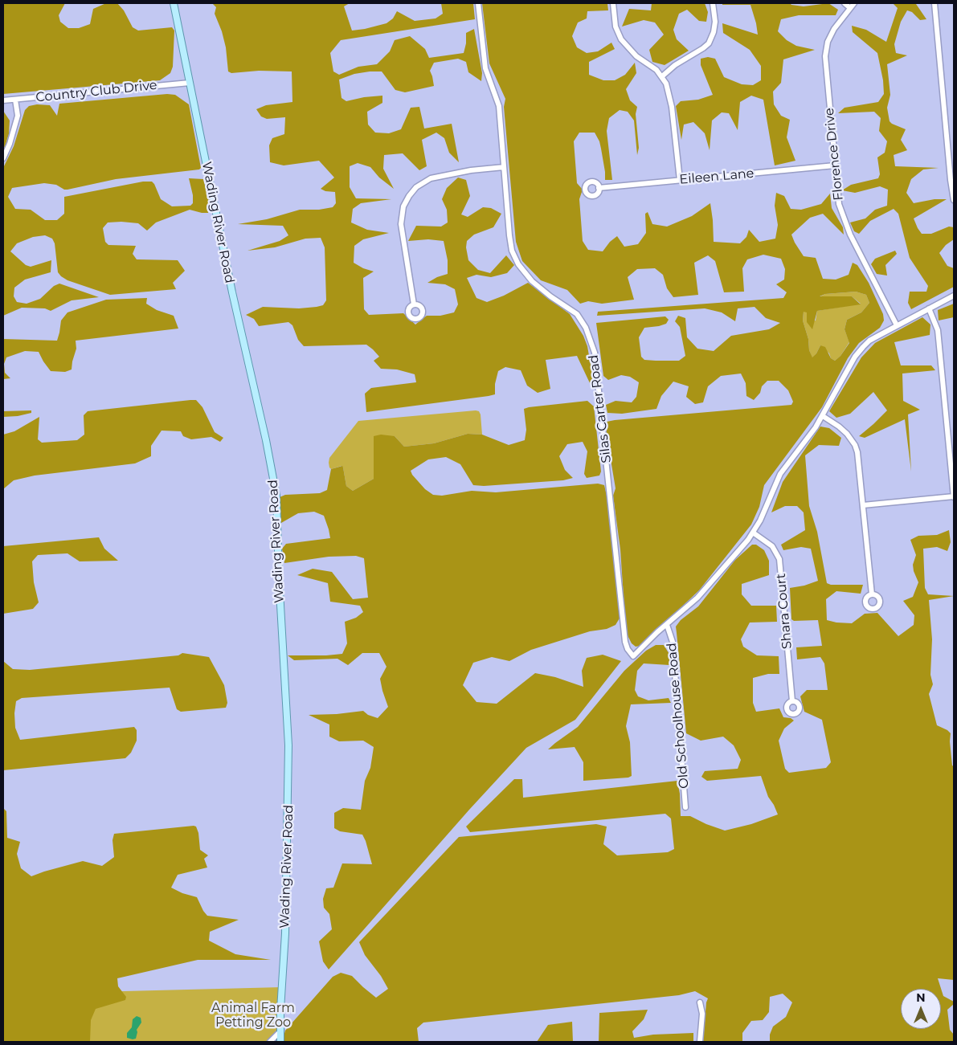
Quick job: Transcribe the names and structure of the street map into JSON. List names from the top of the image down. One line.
{"streets":{"main road":["Wading River Road"],"street":["Country Club Drive","Florence Drive","Eileen Lane","Silas Carter Road","Shara Court","Old Schoolhouse Road"]},"crossings":[["Country Club Drive","Wading River Road"],["Florence Drive","Eileen Lane"],["Silas Carter Road","Old Schoolhouse Road"]],"parks":["Animal Farm Petting Zoo"],"north":"top"}
